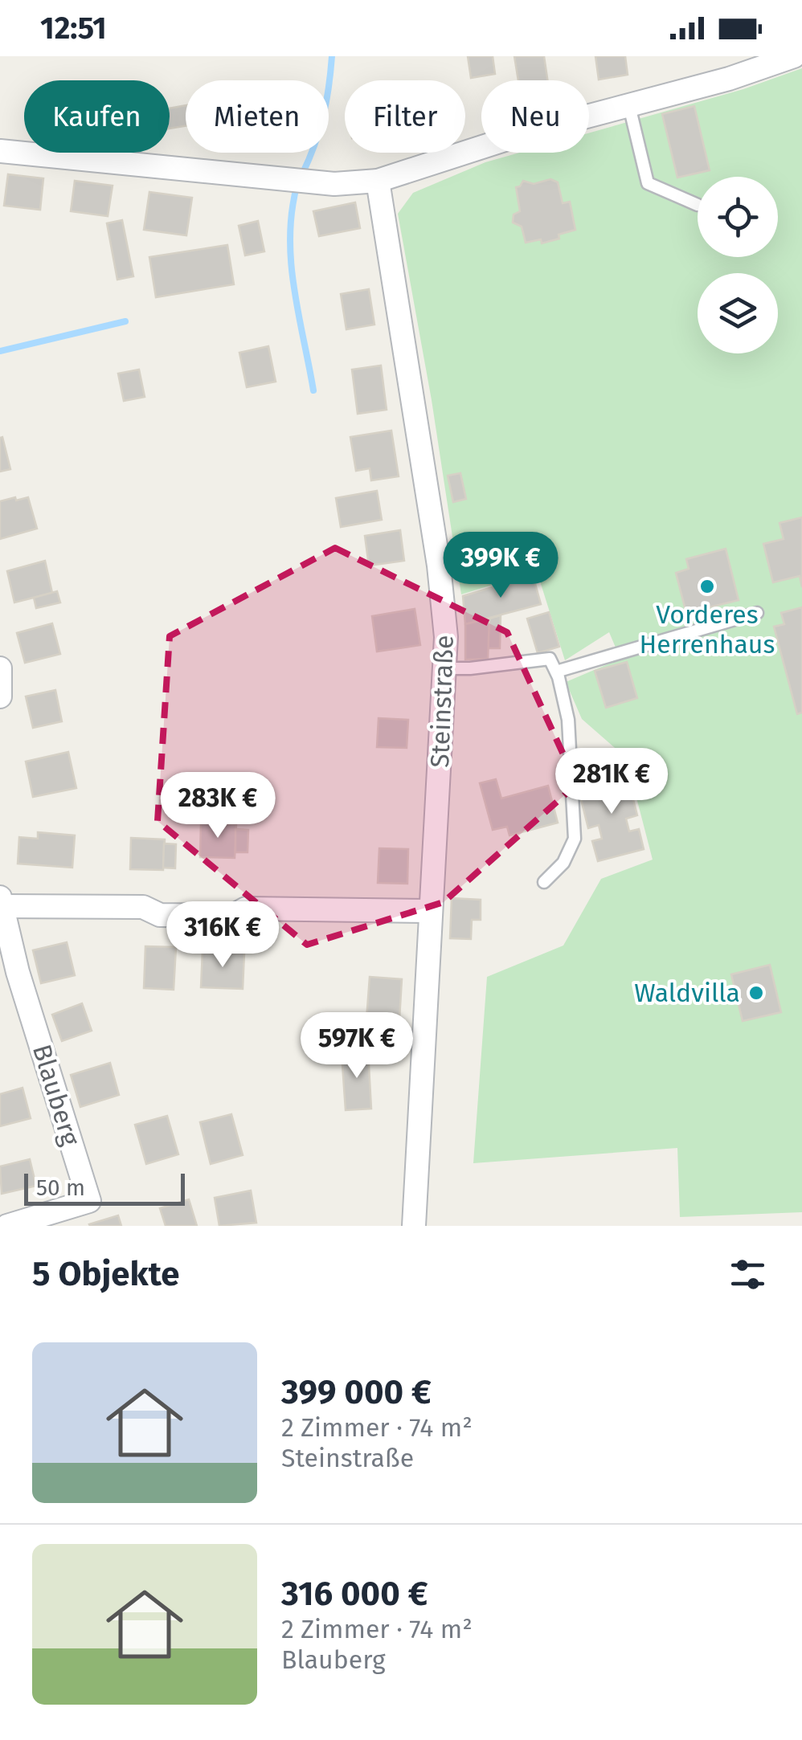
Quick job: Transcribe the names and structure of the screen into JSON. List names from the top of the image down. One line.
{"streets":{"street":["Steinstraße","Blauberg"]},"crossings":[["Steinstraße","Blauberg"]],"places":["Vorderes Herrenhaus","Waldvilla"],"scale_bar":"50 m","page":{"status":"12:51","chip":["Kaufen","Mieten","Filter","Neu"],"price":["399K €","281K €","283K €","316K €","597K €"],"scale":"50 m","heading":"5 Objekte","list":[{"name":"399 000 €","note":"2 Zimmer · 74 m² · Steinstraße"},{"name":"316 000 €","note":"2 Zimmer · 74 m² · Blauberg"}]}}
